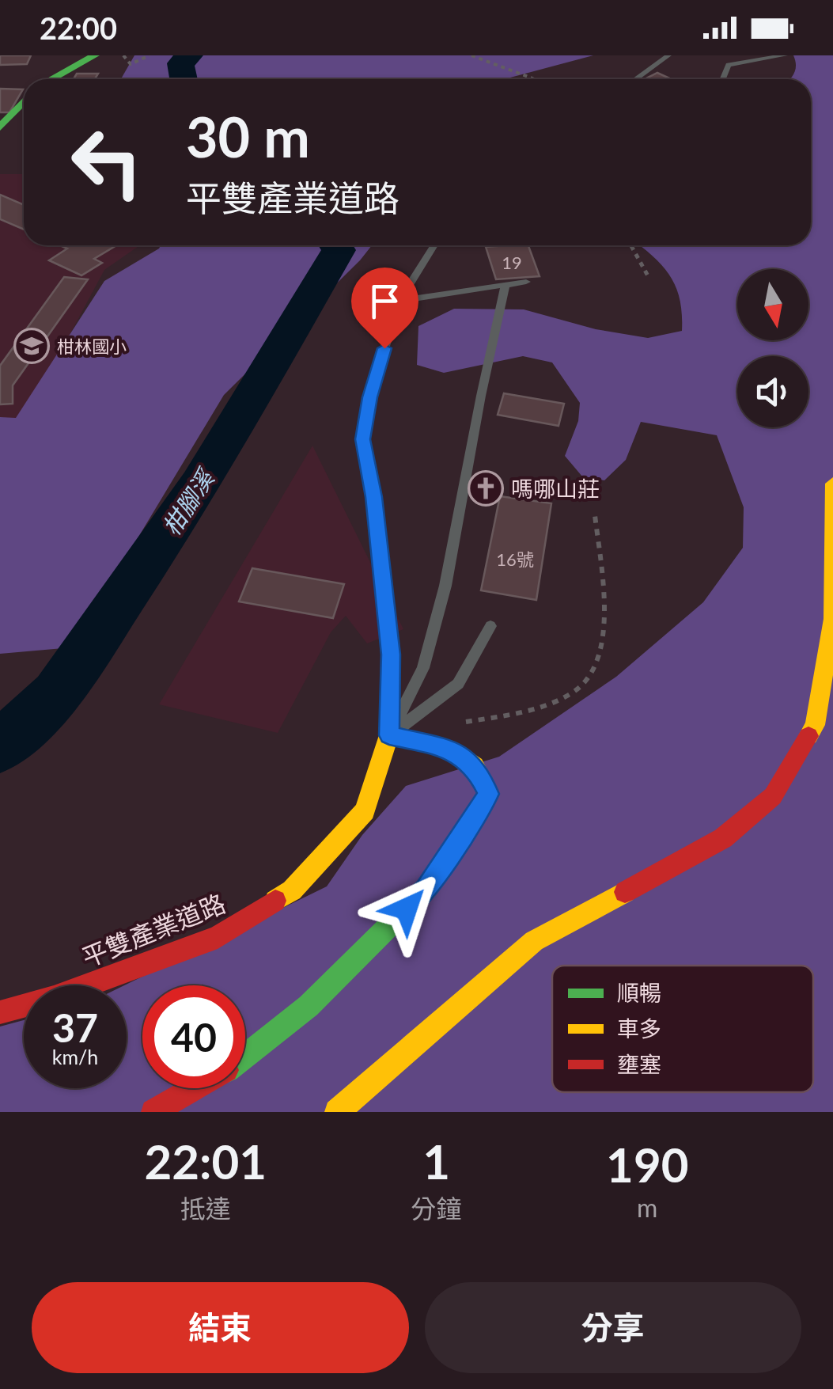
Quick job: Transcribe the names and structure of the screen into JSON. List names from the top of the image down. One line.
{"streets":{"street":["平雙產業道路"]},"water":["柑腳溪"],"places":{"school or university":["柑林國小"],"church":["嗎哪山莊"]},"house_numbers":["19","16號"],"legend":["順暢","車多","壅塞"],"north":"bottom","page":{"status":"22:00","turn":["30 m","平雙產業道路"],"speed":"37 km/h","limit":"40","eta":["22:01","抵達","1","分鐘","190","m"],"buttons":["結束","分享"]}}
